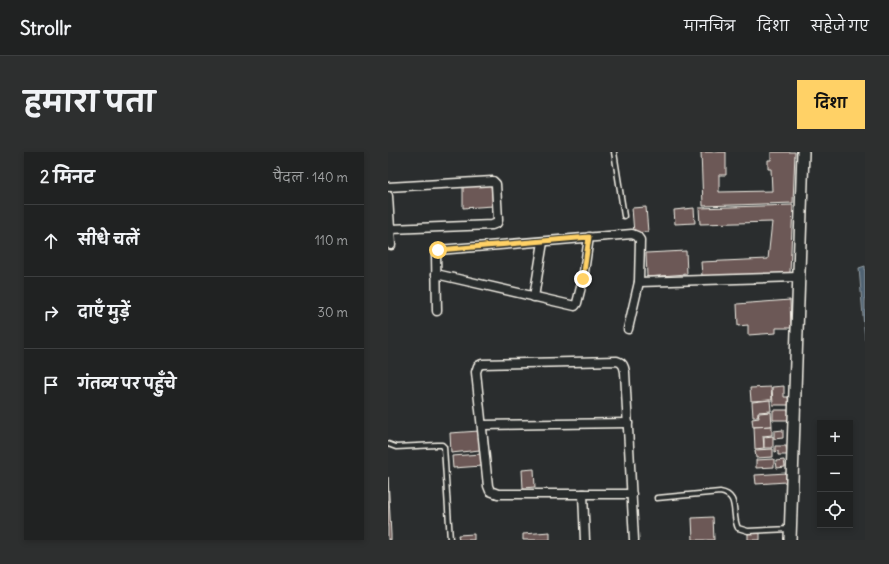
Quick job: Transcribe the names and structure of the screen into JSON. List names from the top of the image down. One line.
{"page":{"header":"Strollr","nav":["मानचित्र","दिशा","सहेजे गए"],"title":"हमारा पता","buttons":"दिशा","heading":["2 मिनट","पैदल · 140 m"],"list":[["सीधे चलें","110 m"],["दाएँ मुड़ें","30 m"],"गंतव्य पर पहुँचे"],"map_buttons":["+","−"]}}
